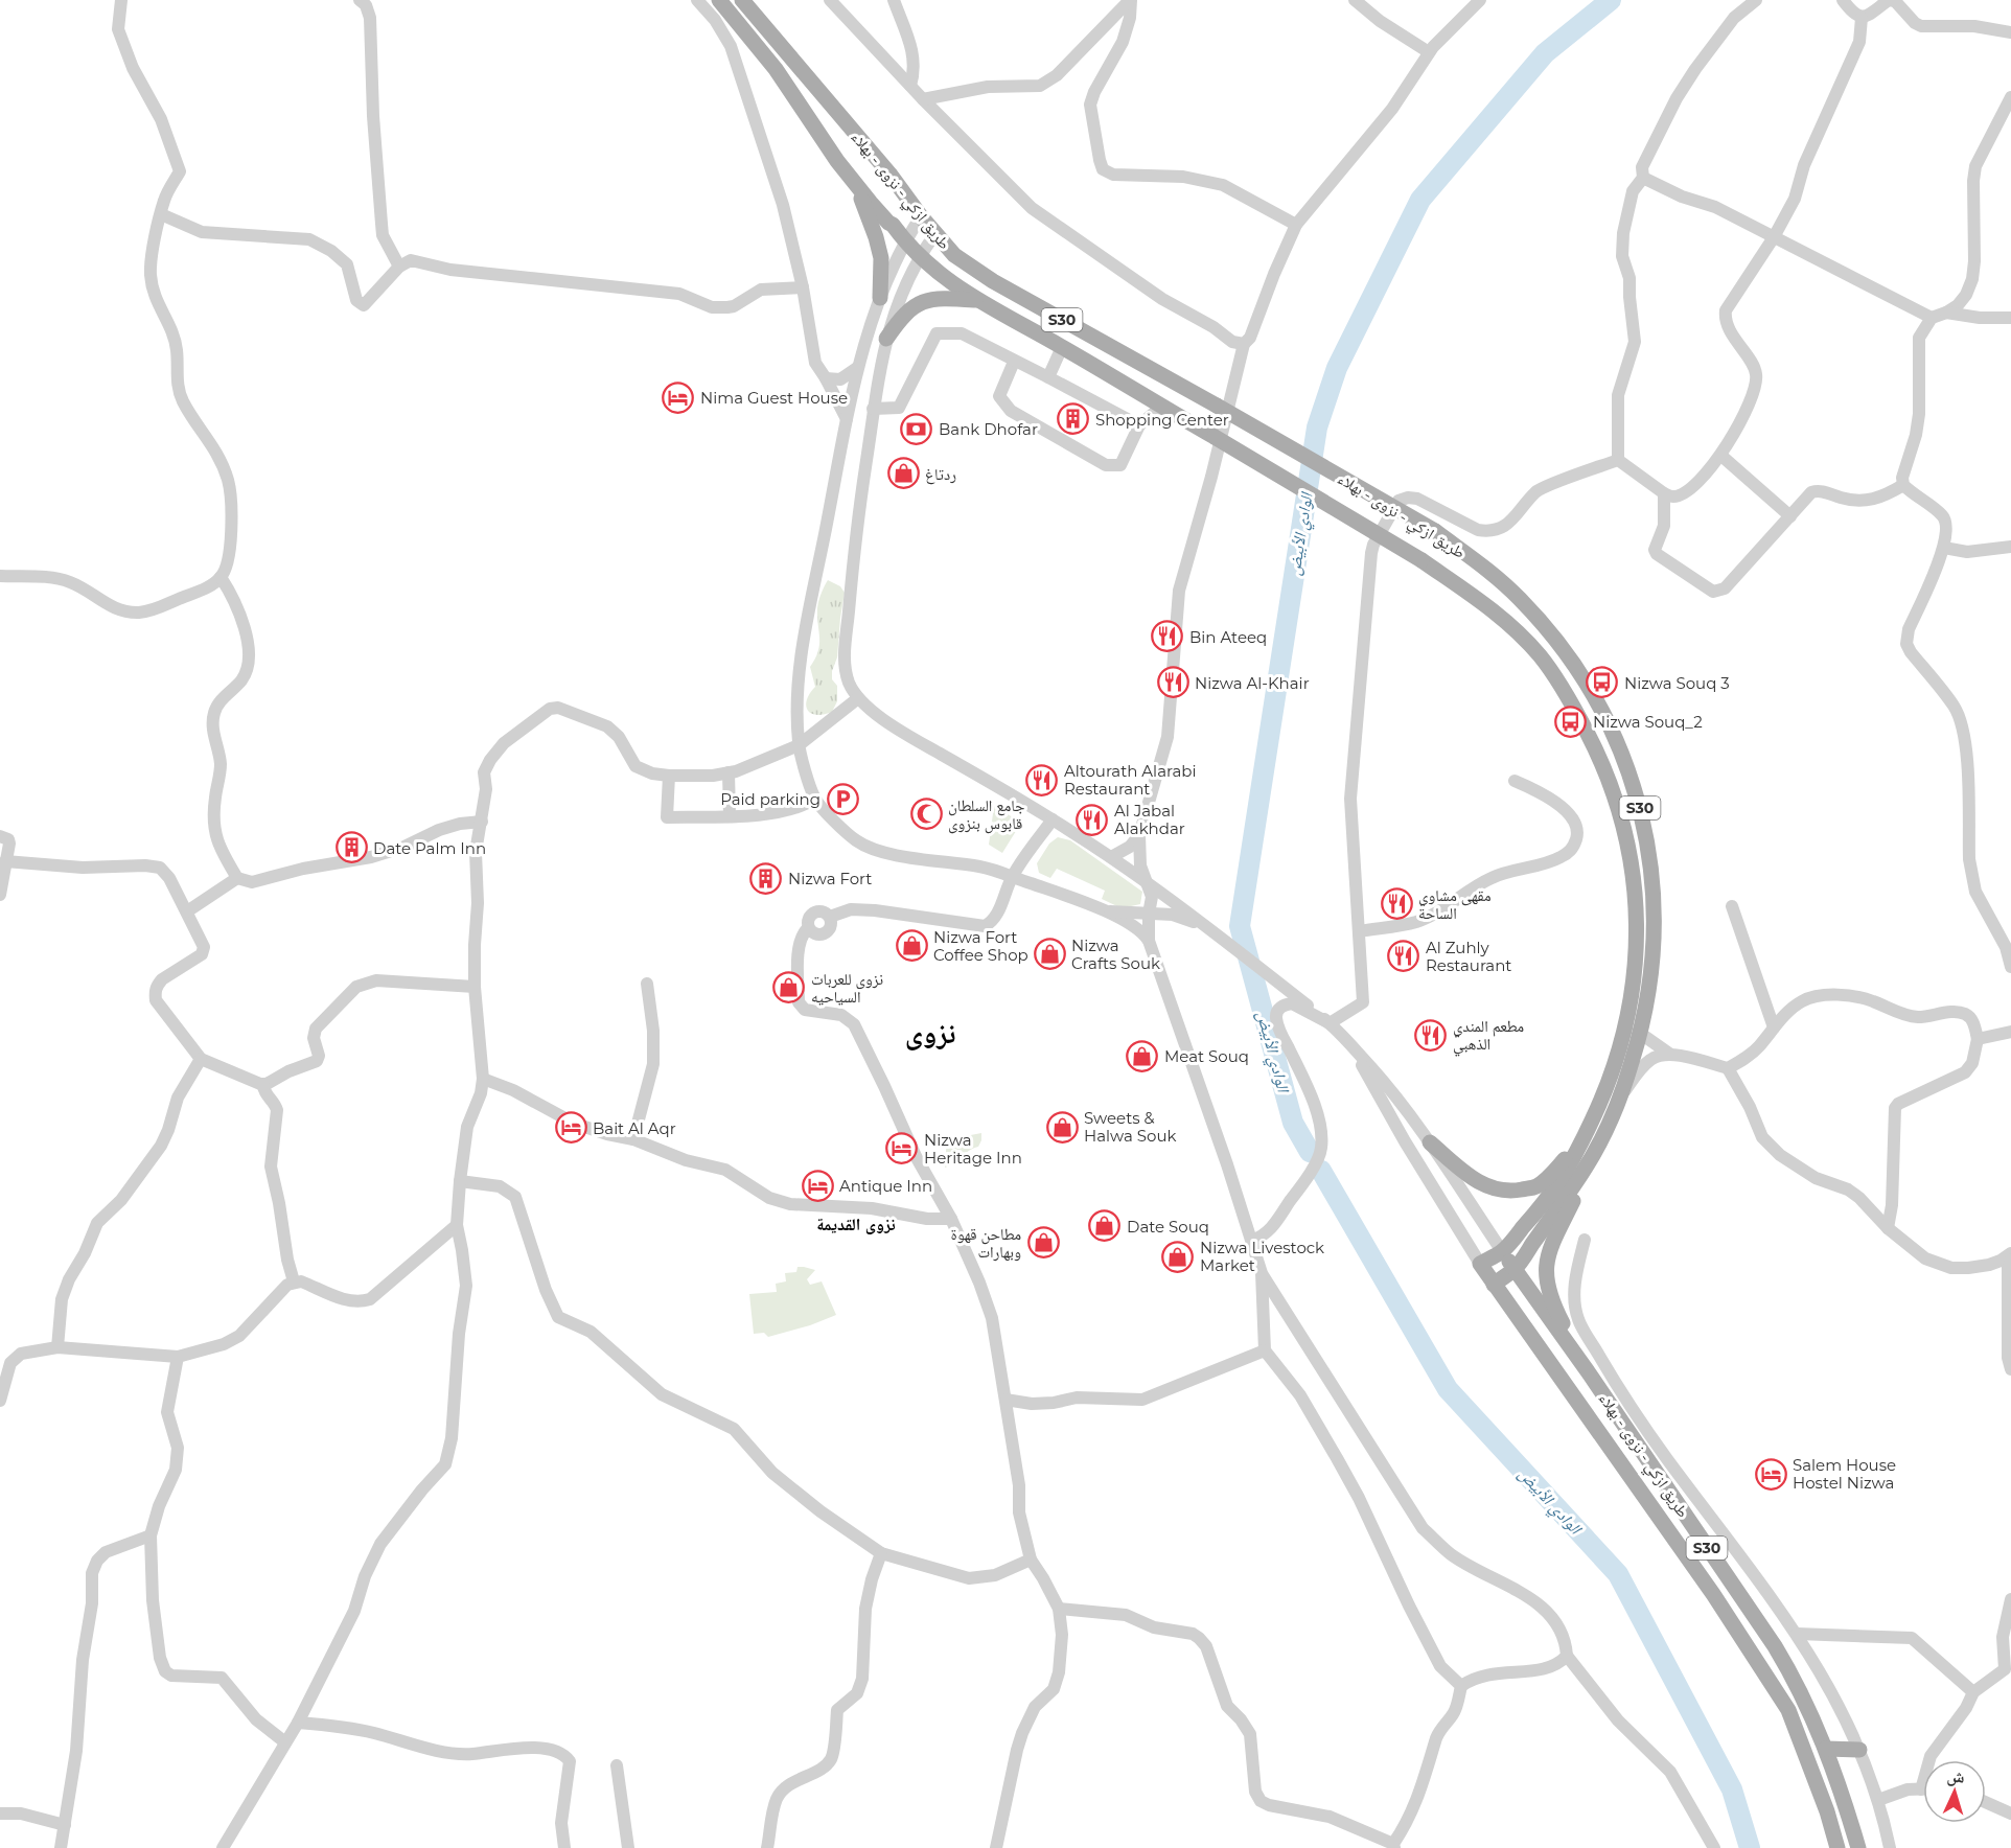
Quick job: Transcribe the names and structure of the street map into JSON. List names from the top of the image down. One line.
{"streets":{"main road":["طريق ازكي - نزوى - بهلاء","S30"]},"districts":["نزوى","نزوى القديمة"],"water":["الوادي الأبيض"],"places":{"hotel":["Nima Guest House","Bait Al Aqr","Nizwa Heritage Inn","Antique Inn","Salem House Hostel Nizwa"],"building":["Shopping Center","Date Palm Inn","Nizwa Fort"],"bank":["Bank Dhofar"],"shop":["ردتاغ","Nizwa Fort Coffee Shop","Nizwa Crafts Souk","نزوى للعربات السياحيه","Meat Souq","Sweets & Halwa Souk","Date Souq","مطاحن قهوة وبهارات","Nizwa Livestock Market"],"restaurant":["Bin Ateeq","Nizwa Al-Khair","Altourath Alarabi Restaurant","Al Jabal Alakhdar","مقهى مشاوي الساحة","Al Zuhly Restaurant","مطعم المندي الذهبي"],"bus stop":["Nizwa Souq 3","Nizwa Souq_2"],"parking":["Paid parking"],"mosque":["جامع السلطان قابوس بنزوى"]},"north":"top"}
